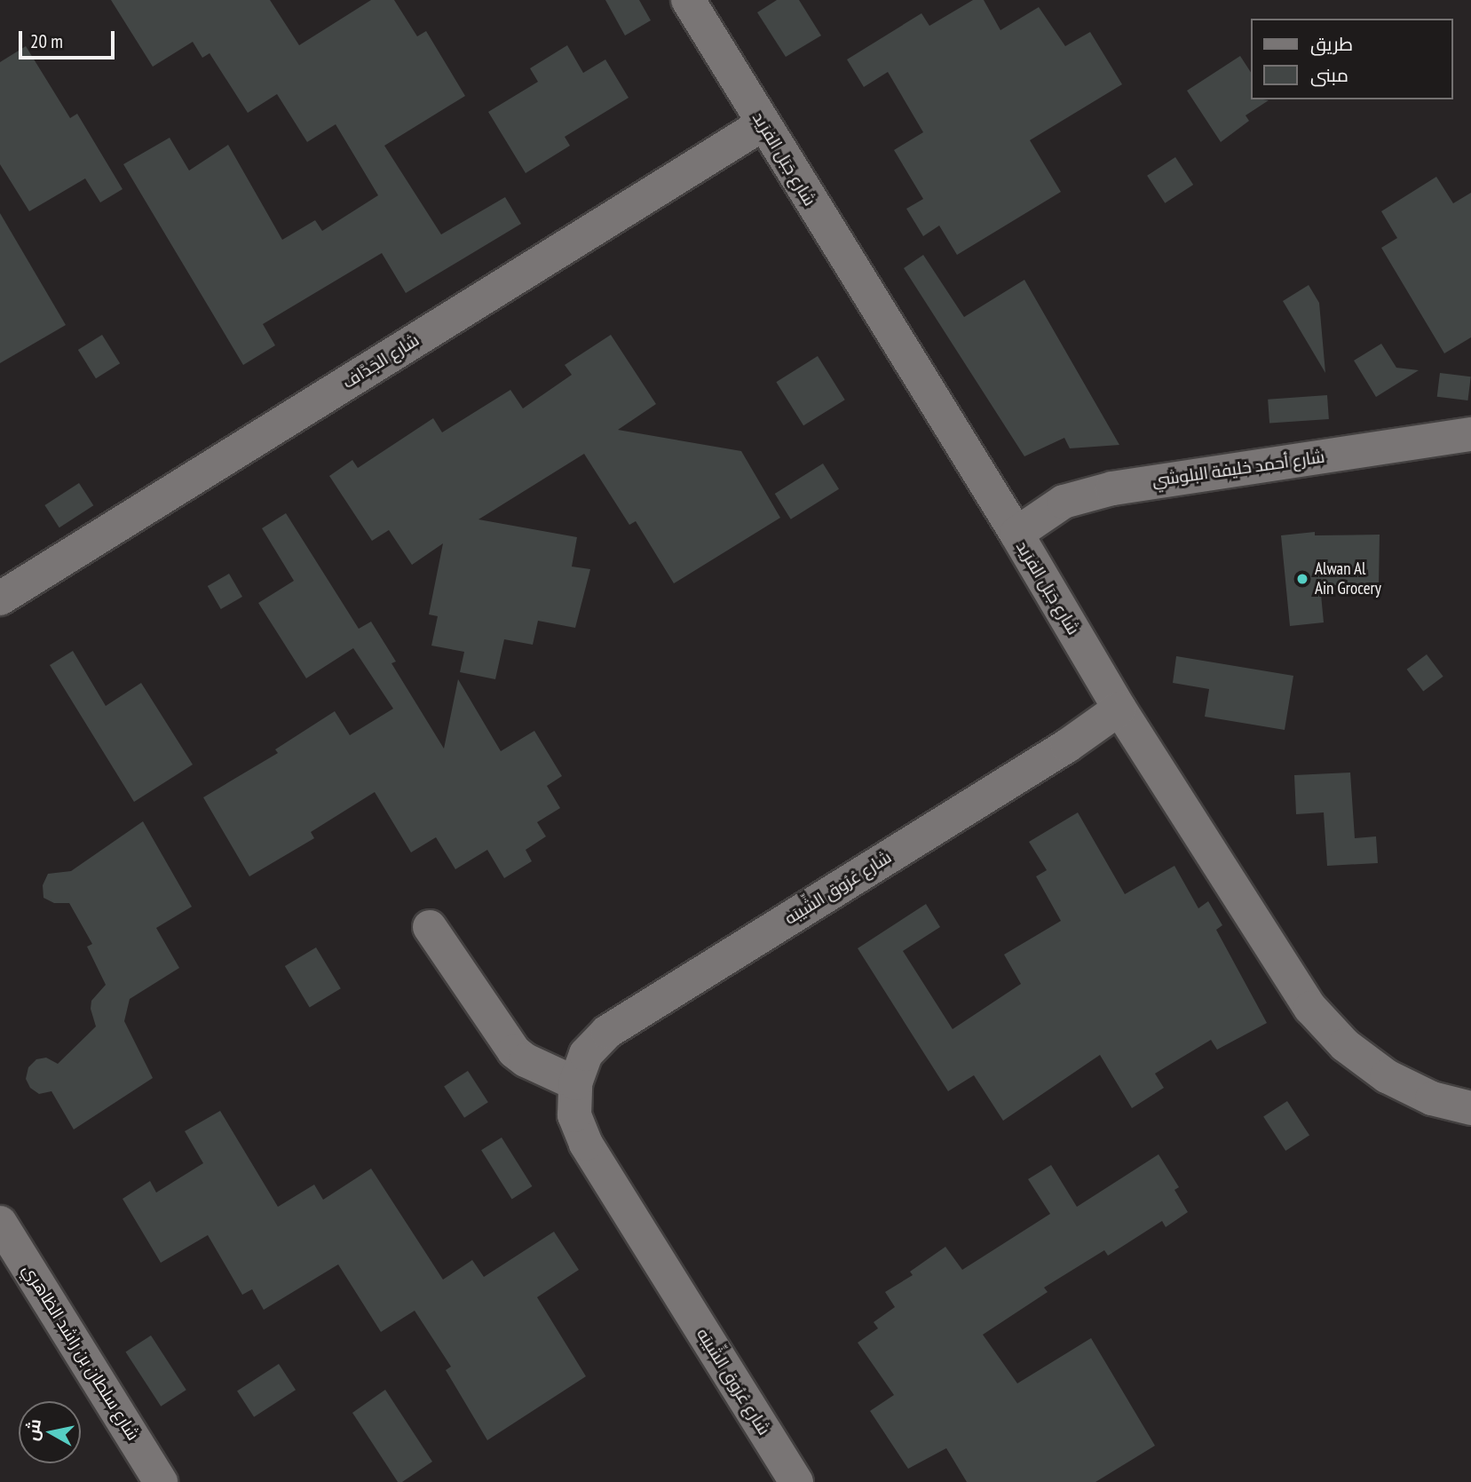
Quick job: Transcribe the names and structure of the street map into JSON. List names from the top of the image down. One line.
{"streets":{"street":["شارع جَبَل الفرَيد","شارع الجَدَّاف","شارع أحمد خليفة البلوشي","شارع عُرُوق الشِّيبَه","شارع سلطان بن راشد الظاهري"]},"crossings":[["شارع جَبَل الفرَيد","شارع الجَدَّاف"],["شارع جَبَل الفرَيد","شارع أحمد خليفة البلوشي"],["شارع جَبَل الفرَيد","شارع عُرُوق الشِّيبَه"]],"places":["Alwan Al Ain Grocery"],"legend":["طريق","مبنى"],"scale_bar":"20 m","north":"left"}
